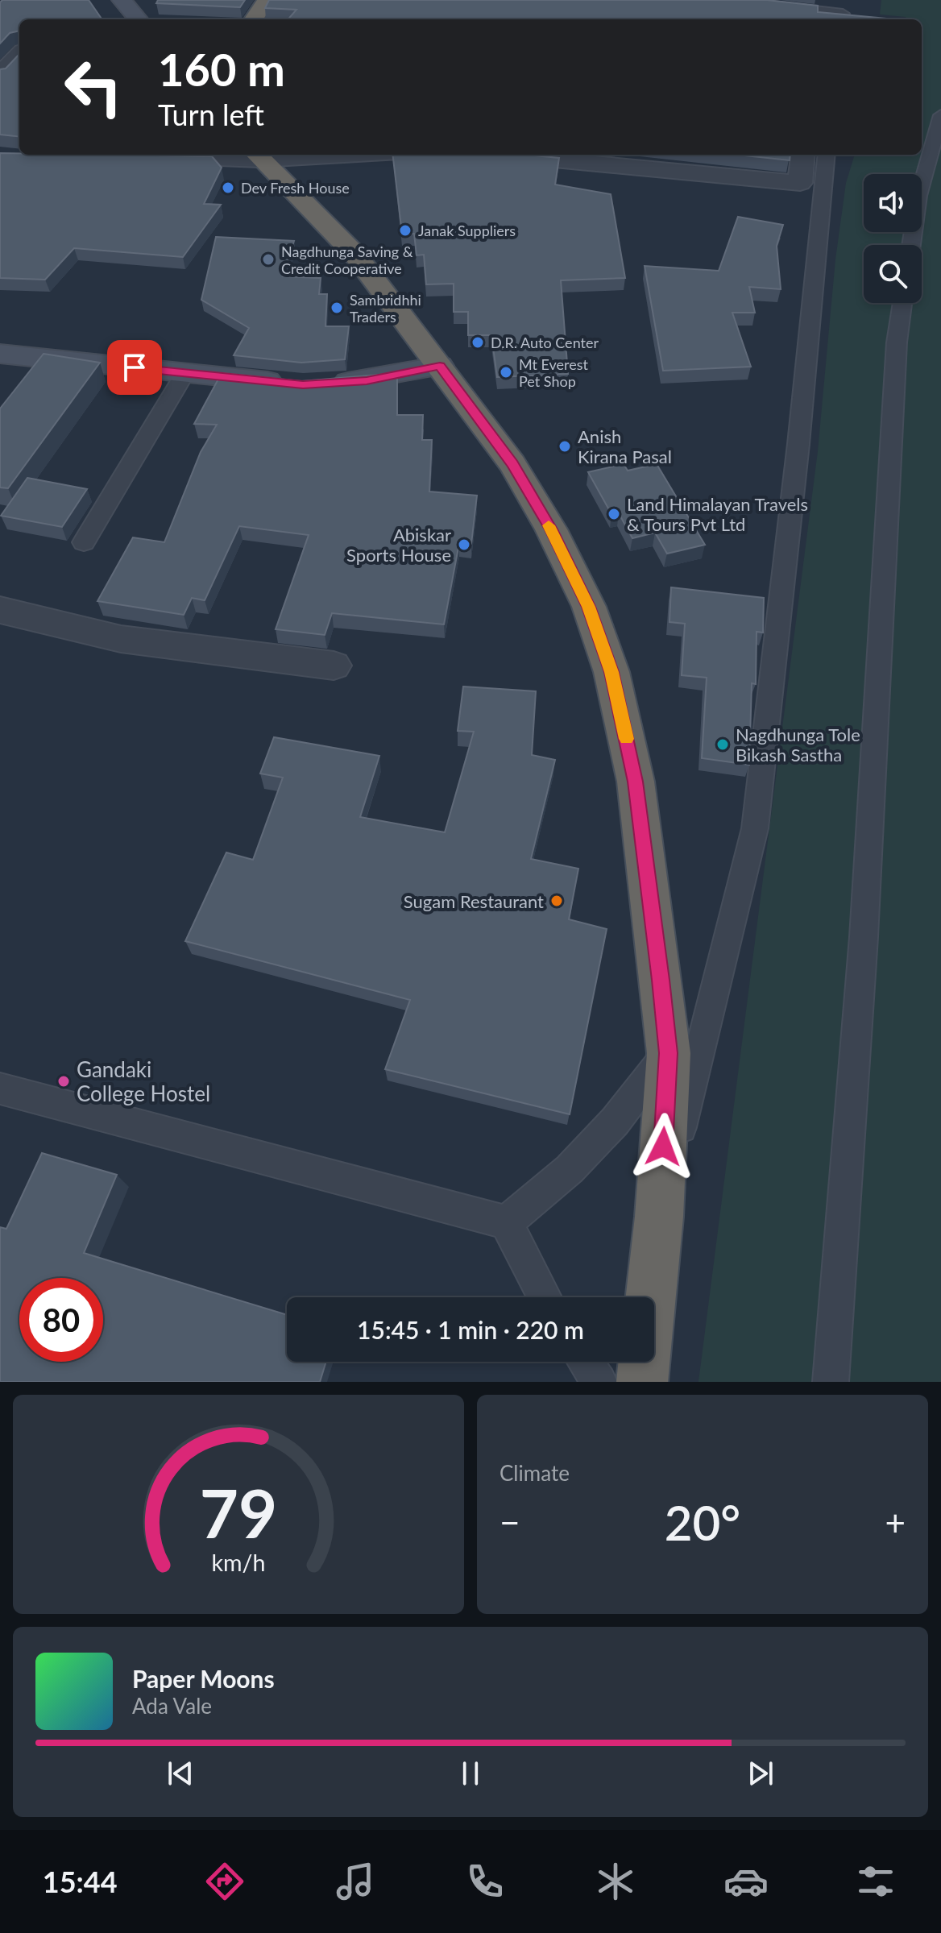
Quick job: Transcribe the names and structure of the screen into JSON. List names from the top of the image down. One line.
{"places":["Dev Fresh House","Janak Suppliers","Nagdhunga Saving & Credit Cooperative","Sambridhhi Traders","D.R. Auto Center","Mt Everest Pet Shop","Anish Kirana Pasal","Land Himalayan Travels & Tours Pvt Ltd","Abiskar Sports House","Nagdhunga Tole Bikash Sastha","Sugam Restaurant","Gandaki College Hostel"],"page":{"turn":["160 m","Turn left"],"limit":"80","trip":"15:45 · 1 min · 220 m","tile":"Climate","heat":["−","20°","+"],"song":["Paper Moons","Ada Vale"],"tabs":"15:44","gauge":["79","km/h"]}}
